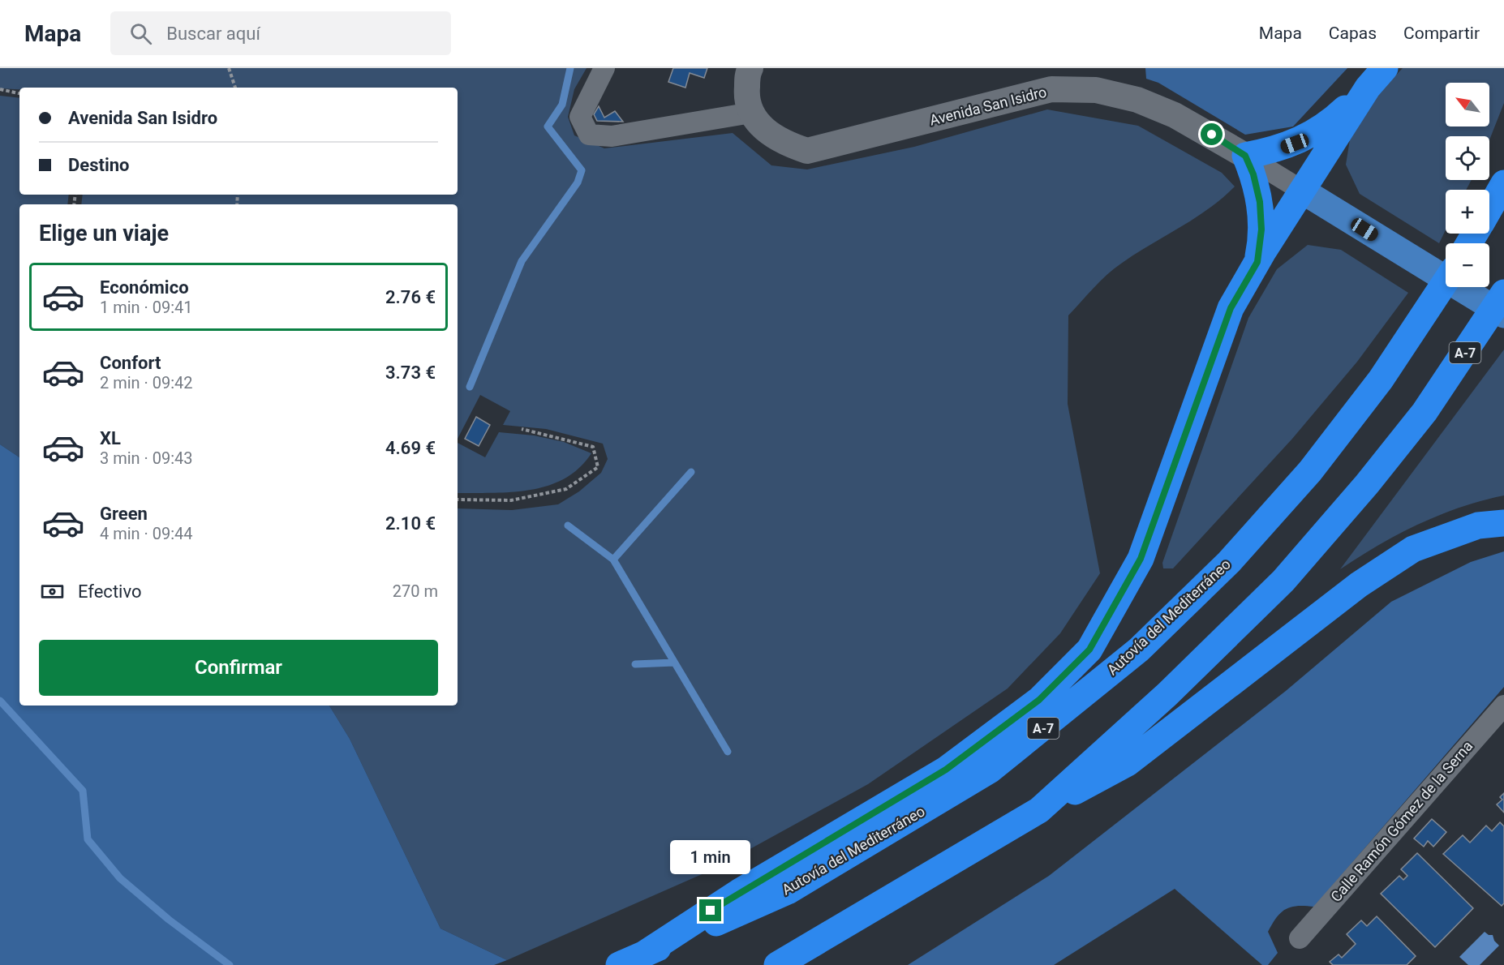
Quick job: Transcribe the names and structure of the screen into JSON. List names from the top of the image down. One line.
{"streets":{"highway":["A-7","Autovía del Mediterráneo"],"main road":["Avenida San Isidro"],"street":["Calle Ramón Gómez de la Serna"]},"north":"top left","page":{"header":"Mapa","search":"Buscar aquí","nav":["Mapa","Capas","Compartir"],"map_buttons":["+","−"],"banner":["Avenida San Isidro","Destino"],"heading":"Elige un viaje","list":[{"name":"Económico","note":"1 min · 09:41","value":"2.76 €"},{"name":"Confort","note":"2 min · 09:42","value":"3.73 €"},{"name":"XL","note":"3 min · 09:43","value":"4.69 €"},{"name":"Green","note":"4 min · 09:44","value":"2.10 €"}],"pay":["Efectivo","270 m"],"buttons":"Confirmar","bubble":"1 min"}}
